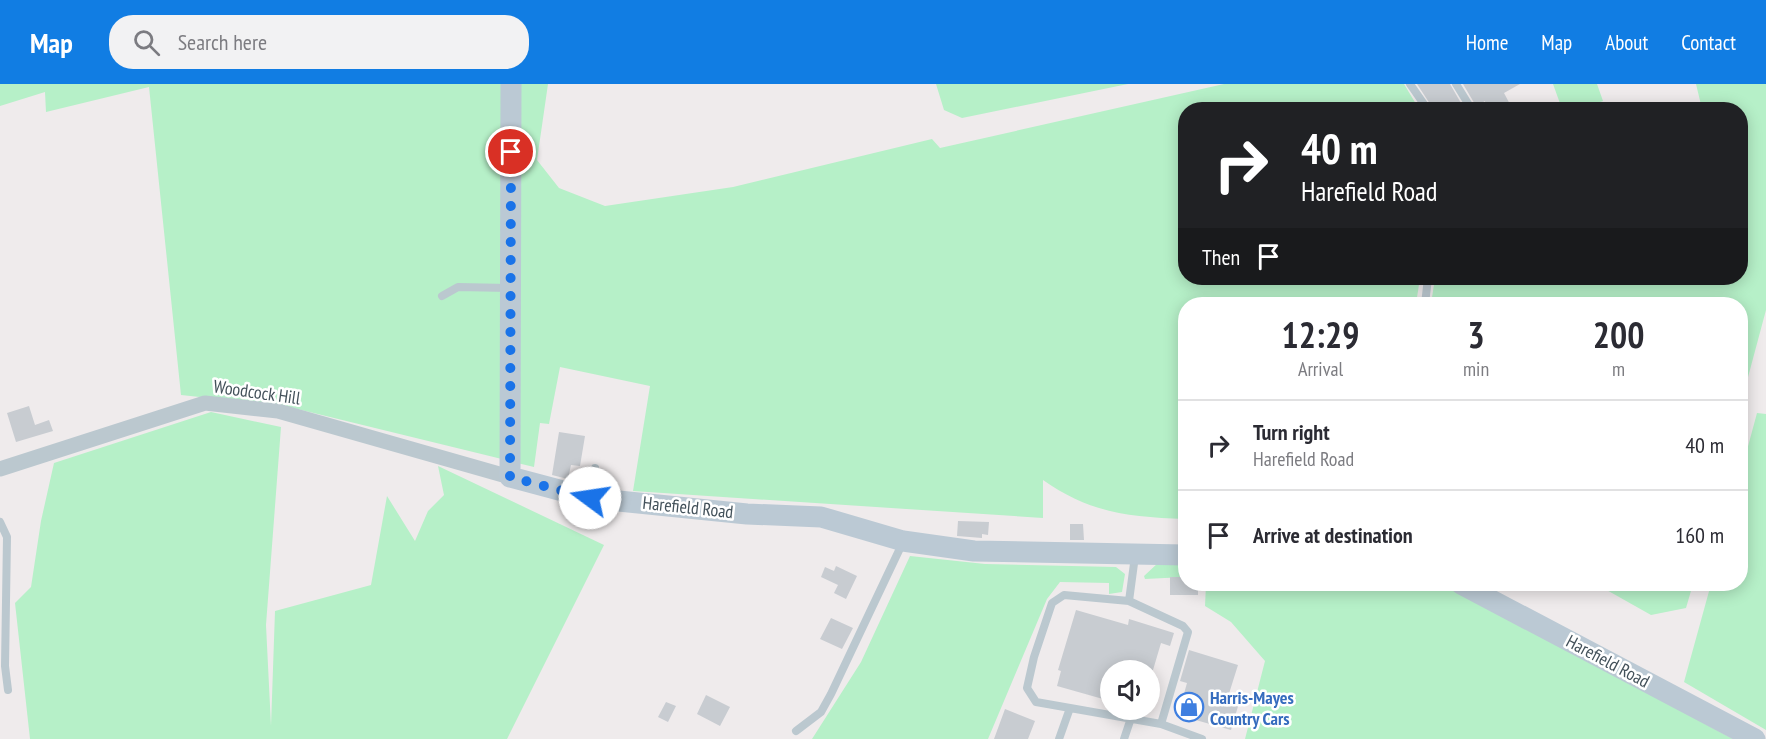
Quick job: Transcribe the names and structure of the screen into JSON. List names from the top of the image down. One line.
{"streets":{"street":["Woodcock Hill","Harefield Road"]},"crossings":[["Woodcock Hill","Harefield Road"]],"places":{"shop":["Harris-Mayes Country Cars"]},"page":{"header":"Map","search":"Search here","nav":["Home","Map","About","Contact"],"turn":["40 m","Harefield Road"],"then":"Then","eta":["12:29","Arrival","3","min","200","m"],"list":[{"name":"Turn right","note":"Harefield Road","value":"40 m"},{"name":"Arrive at destination","value":"160 m"}]}}
